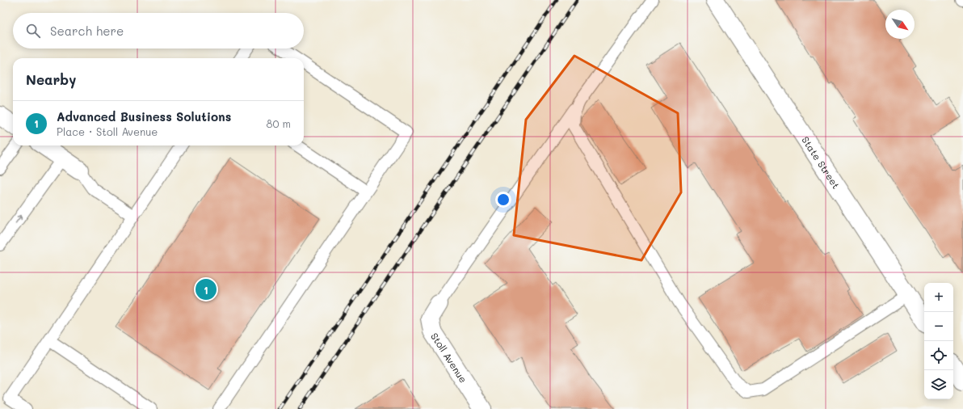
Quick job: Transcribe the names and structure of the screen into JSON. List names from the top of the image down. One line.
{"streets":{"street":["State Street","Stoll Avenue"]},"north":"bottom right","page":{"search":"Search here","heading":"Nearby","list":[{"mark":"1","name":"Advanced Business Solutions","note":"Place · Stoll Avenue","value":"80 m"}],"pins":"1","map_buttons":["+","−"]}}
